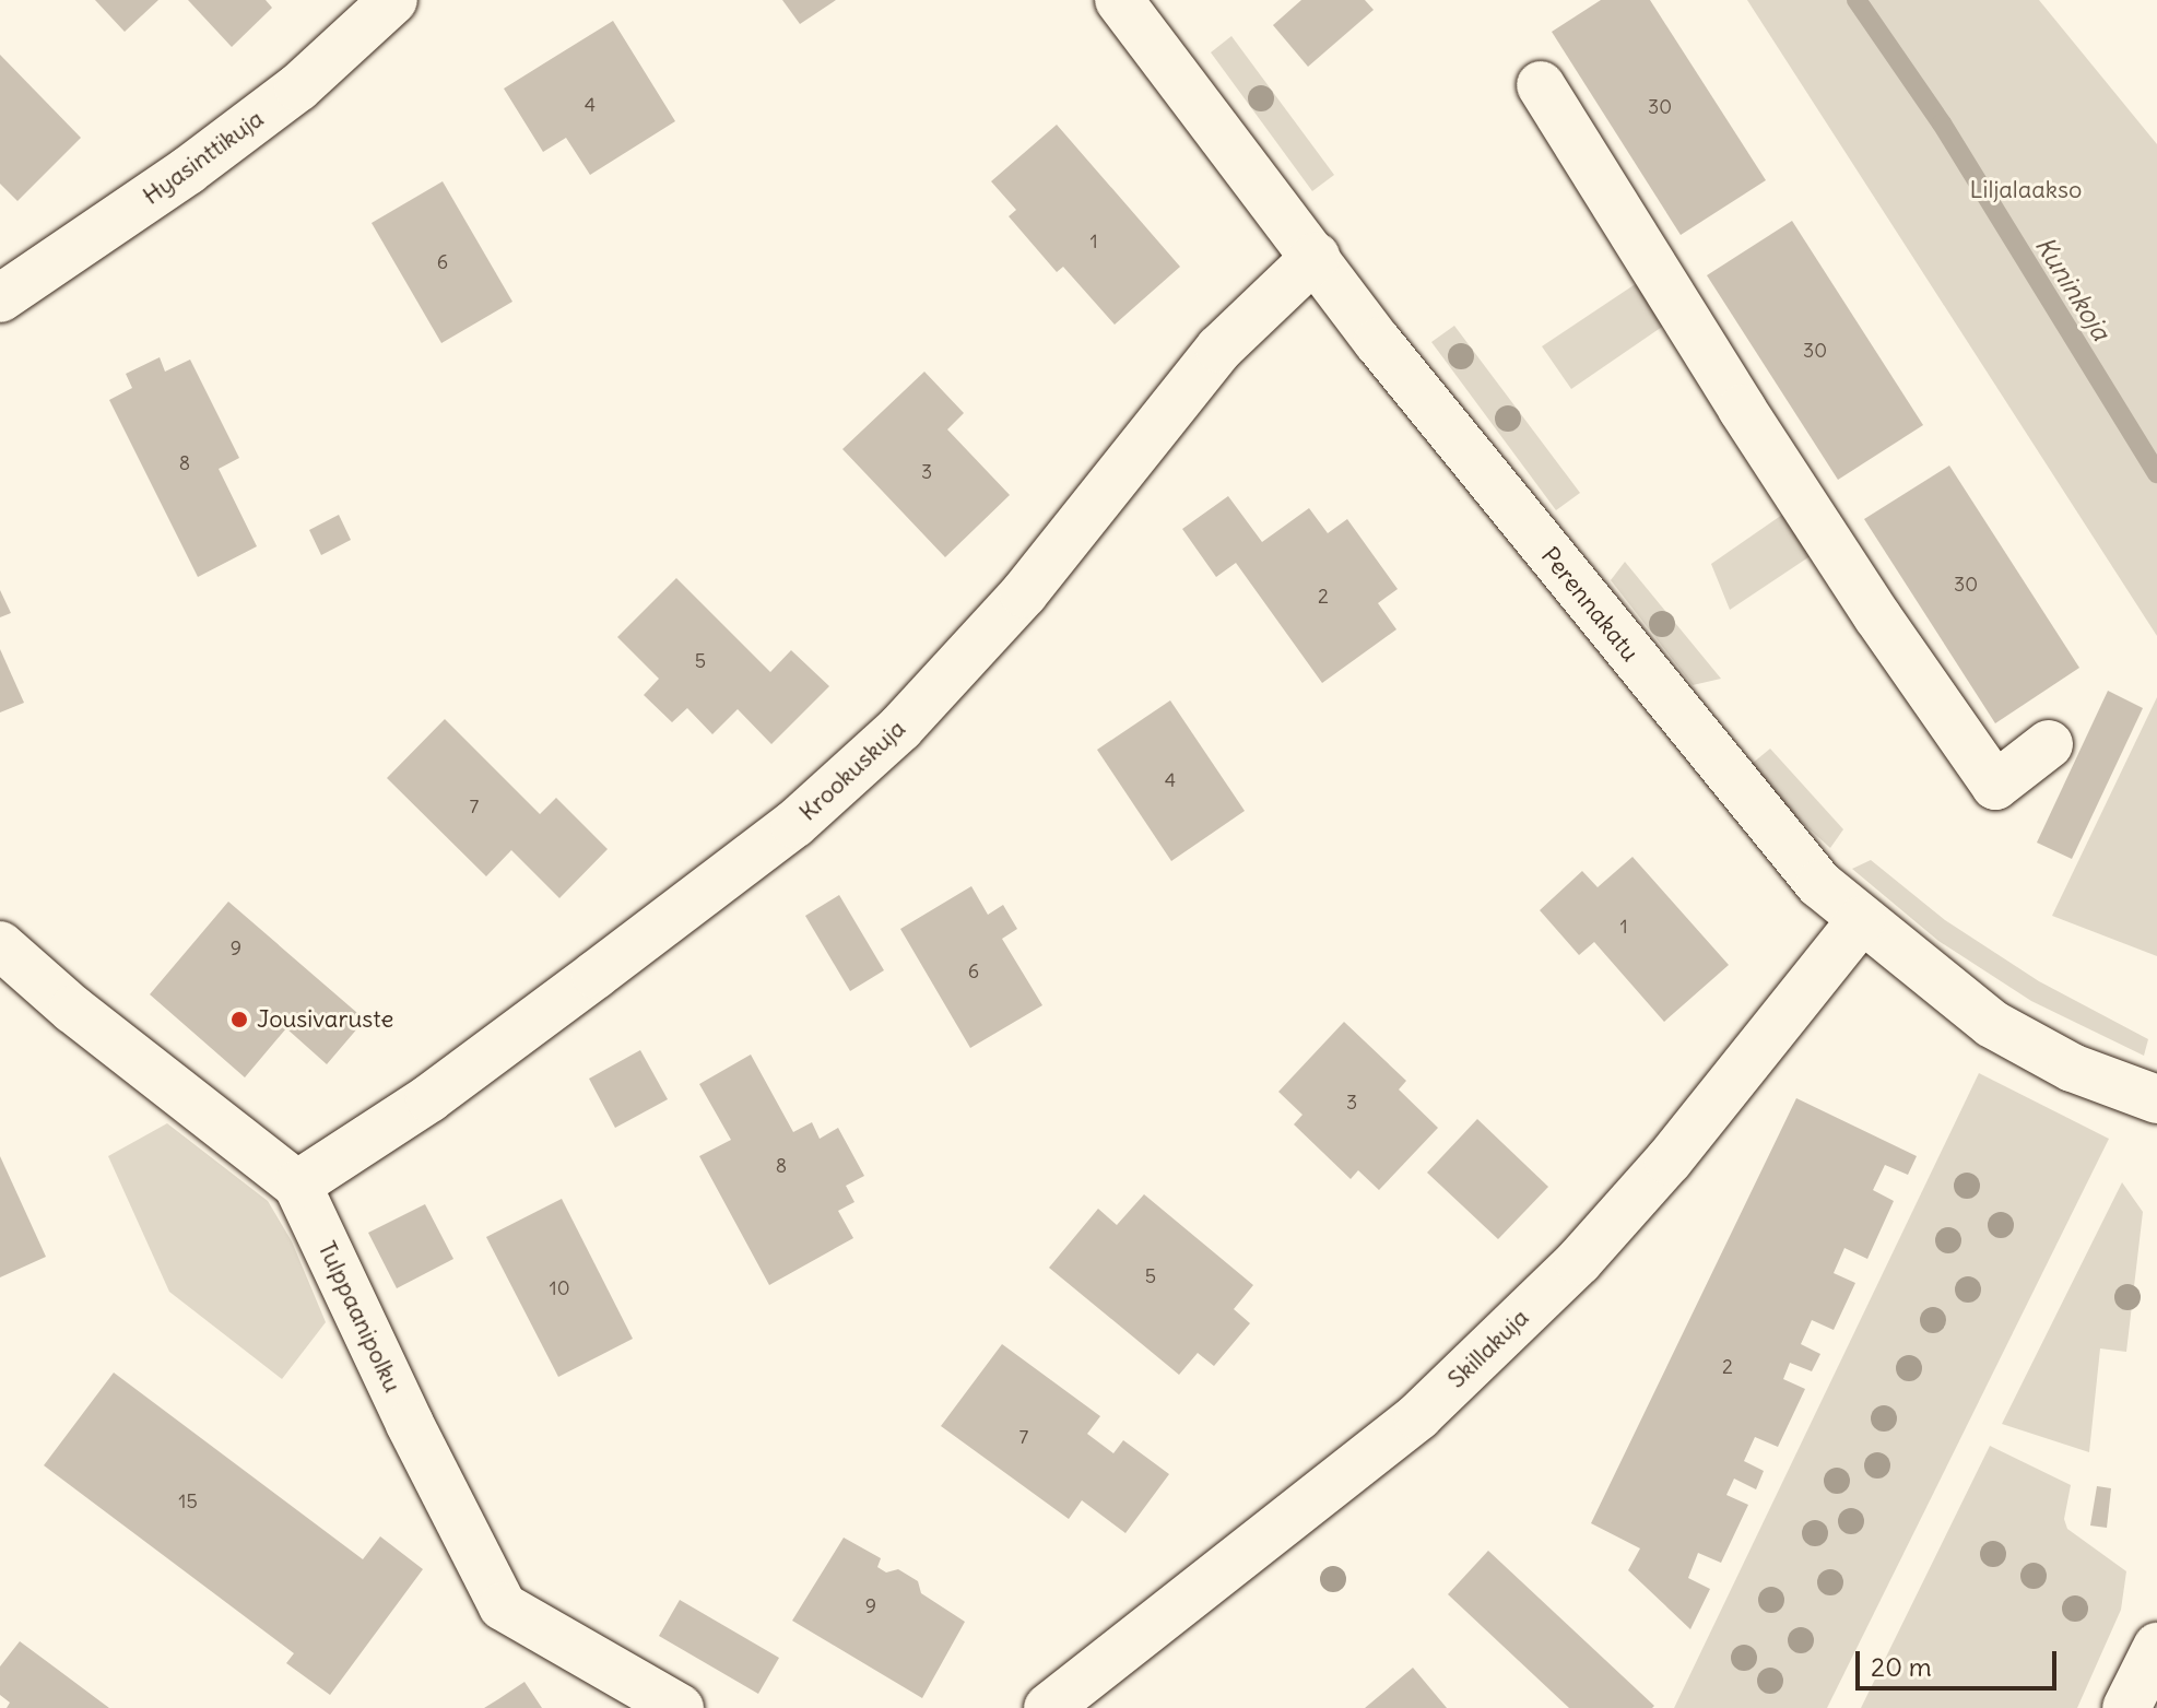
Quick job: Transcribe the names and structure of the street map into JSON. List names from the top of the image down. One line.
{"streets":{"street":["Hyasinttikuja","Perennakatu","Krookuskuja","Tulppaanipolku","Skillakuja"]},"crossings":[["Perennakatu","Krookuskuja"],["Perennakatu","Skillakuja"],["Krookuskuja","Tulppaanipolku"]],"water":["Kuninkoja"],"parks":["Liljalaakso"],"places":["Jousivaruste"],"house_numbers":["4","30","1","6","30","8","3","30","2","5","4","7","1","9","6","3","8","5","10","2","7","15","9"],"scale_bar":"20 m"}
